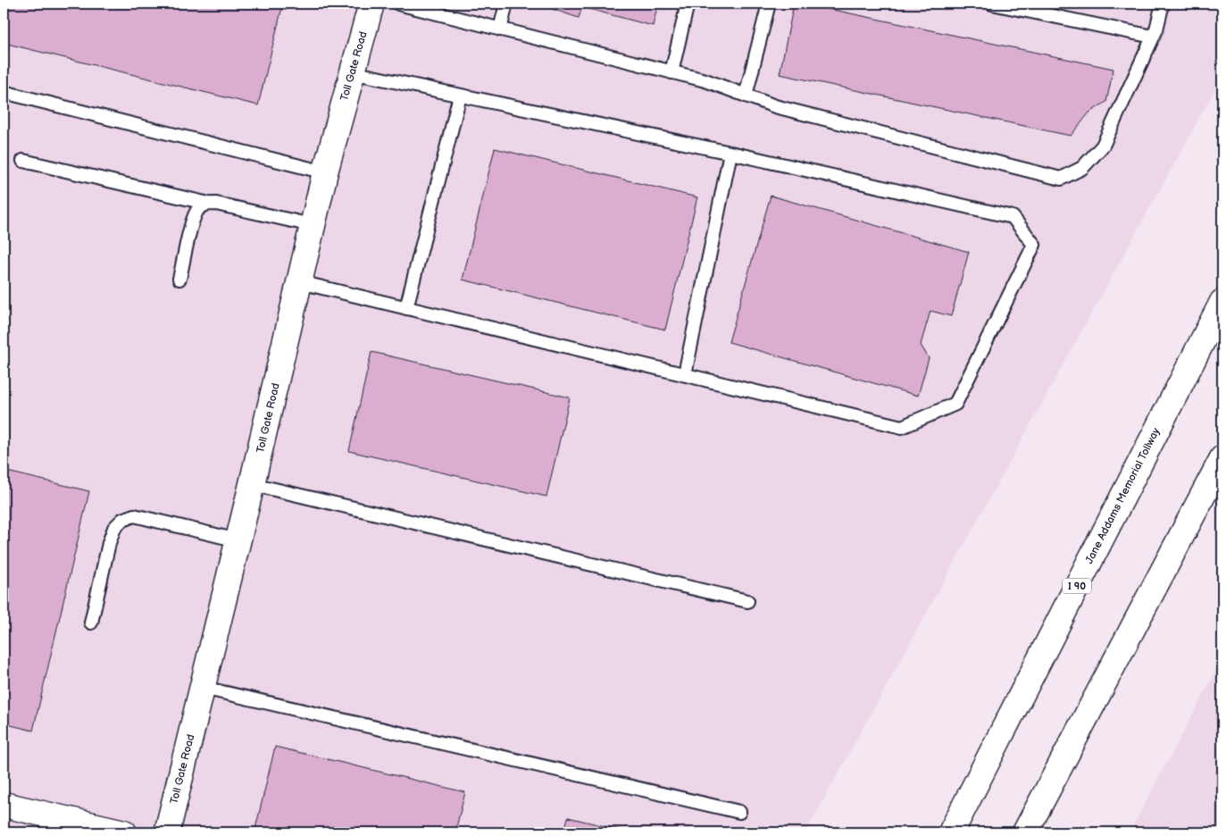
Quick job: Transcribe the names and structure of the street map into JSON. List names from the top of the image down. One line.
{"streets":{"main road":["Toll Gate Road","Jane Addams Memorial Tollway","I 90"]}}
